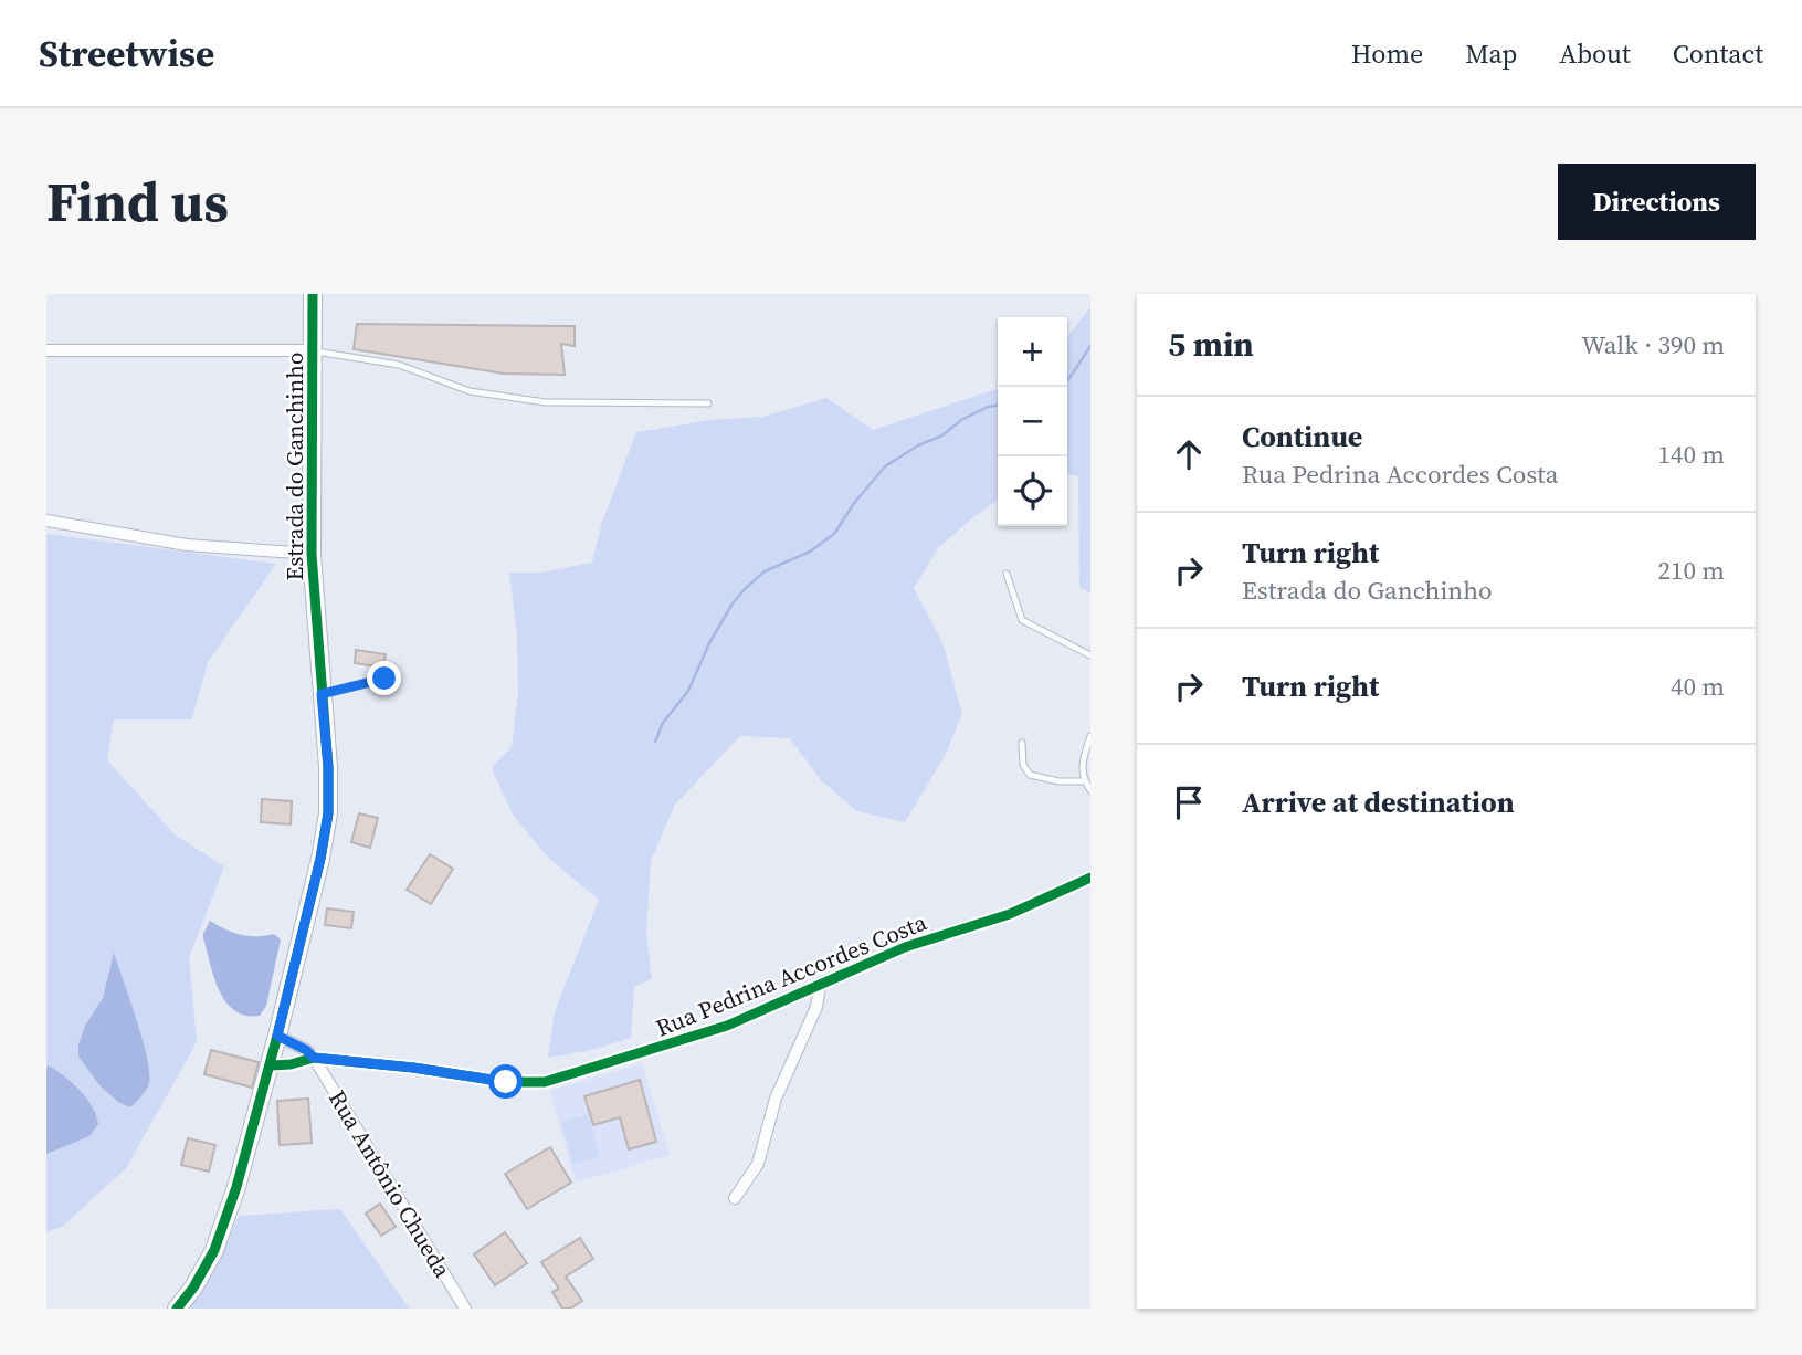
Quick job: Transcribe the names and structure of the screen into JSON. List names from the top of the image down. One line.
{"streets":{"street":["Estrada do Ganchinho","Rua Pedrina Accordes Costa","Rua Antônio Chueda"]},"crossings":[["Estrada do Ganchinho","Rua Pedrina Accordes Costa"],["Rua Pedrina Accordes Costa","Rua Antônio Chueda"]],"page":{"header":"Streetwise","nav":["Home","Map","About","Contact"],"buttons":"Directions","title":"Find us","heading":["5 min","Walk · 390 m"],"map_buttons":["+","−"],"list":[["Continue","Rua Pedrina Accordes Costa","140 m"],["Turn right","Estrada do Ganchinho","210 m"],["Turn right","40 m"],"Arrive at destination"]}}
